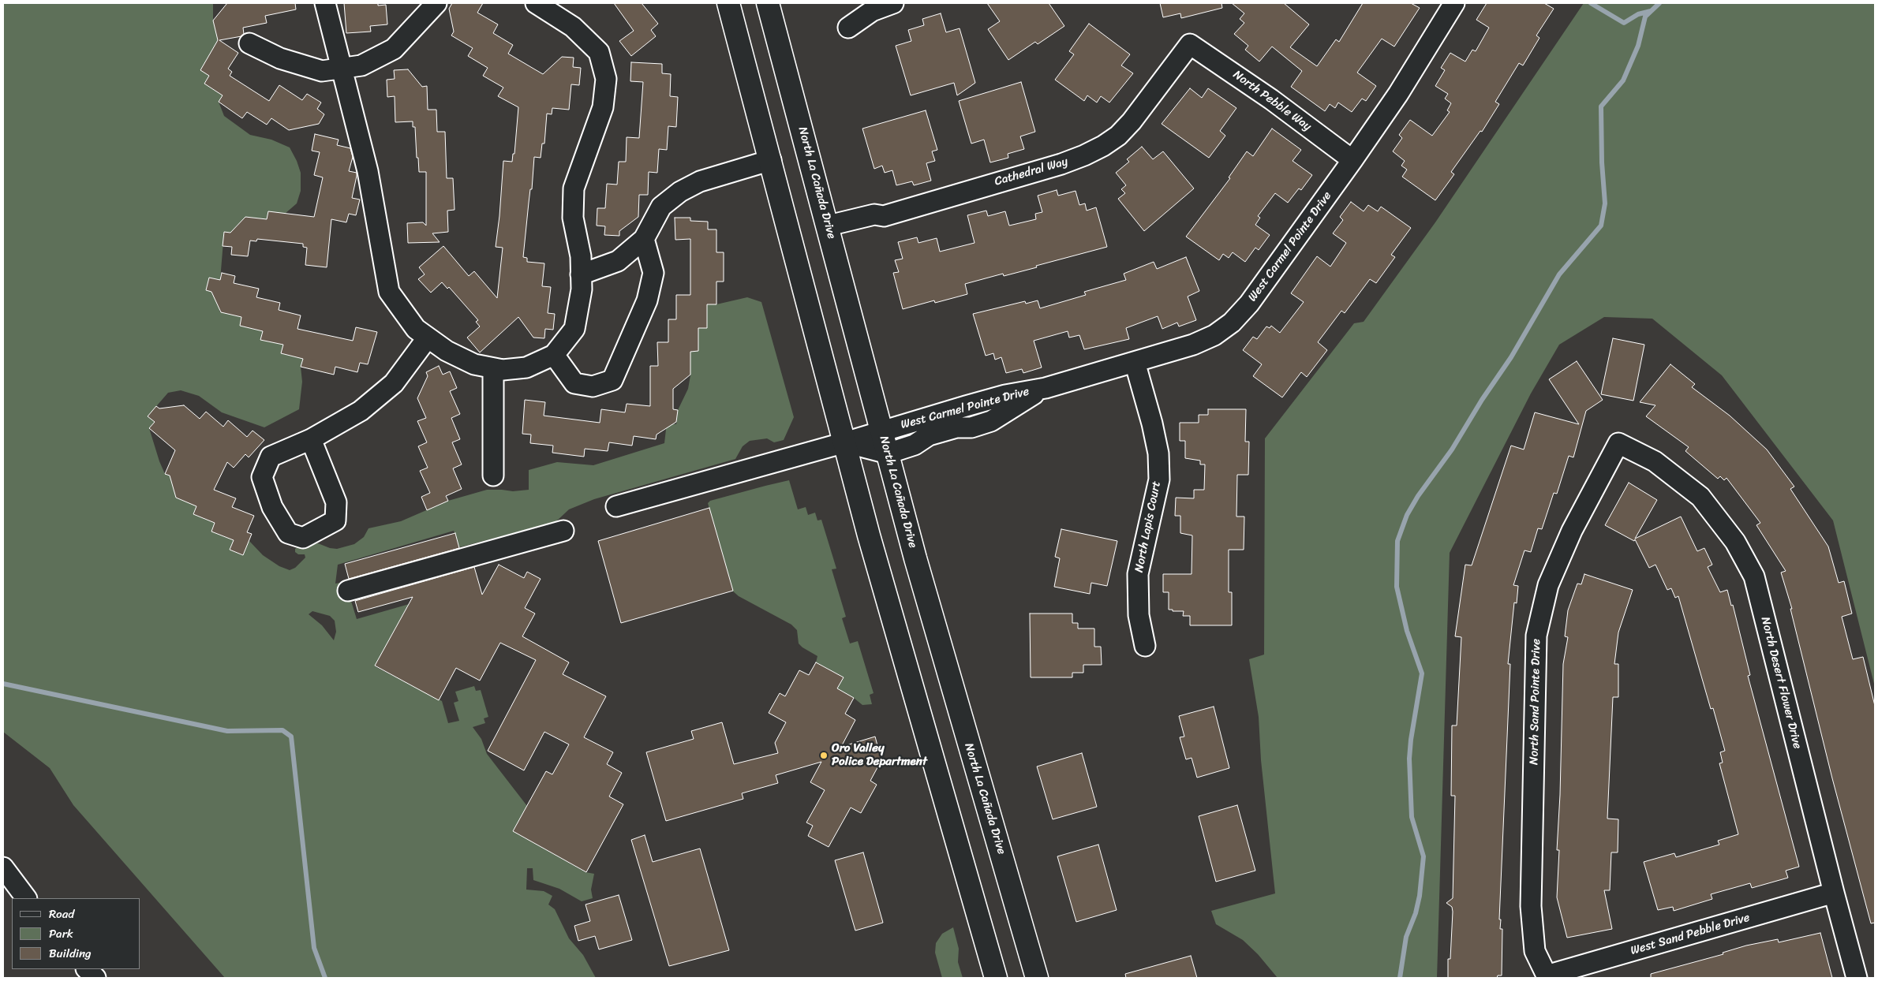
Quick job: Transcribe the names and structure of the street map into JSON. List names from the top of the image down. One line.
{"streets":{"main road":["North La Cañada Drive"],"street":["North Pebble Way","Cathedral Way","West Carmel Pointe Drive","North Lapis Court","North Desert Flower Drive","North Sand Pointe Drive","West Sand Pebble Drive"]},"crossings":[["North Pebble Way","Cathedral Way"],["North Pebble Way","West Carmel Pointe Drive"],["Cathedral Way","North La Cañada Drive"],["North La Cañada Drive","West Carmel Pointe Drive"],["West Carmel Pointe Drive","North Lapis Court"],["North Desert Flower Drive","North Sand Pointe Drive"],["North Desert Flower Drive","West Sand Pebble Drive"],["North Sand Pointe Drive","West Sand Pebble Drive"]],"places":["Oro Valley Police Department"],"legend":["Road","Park","Building"]}
